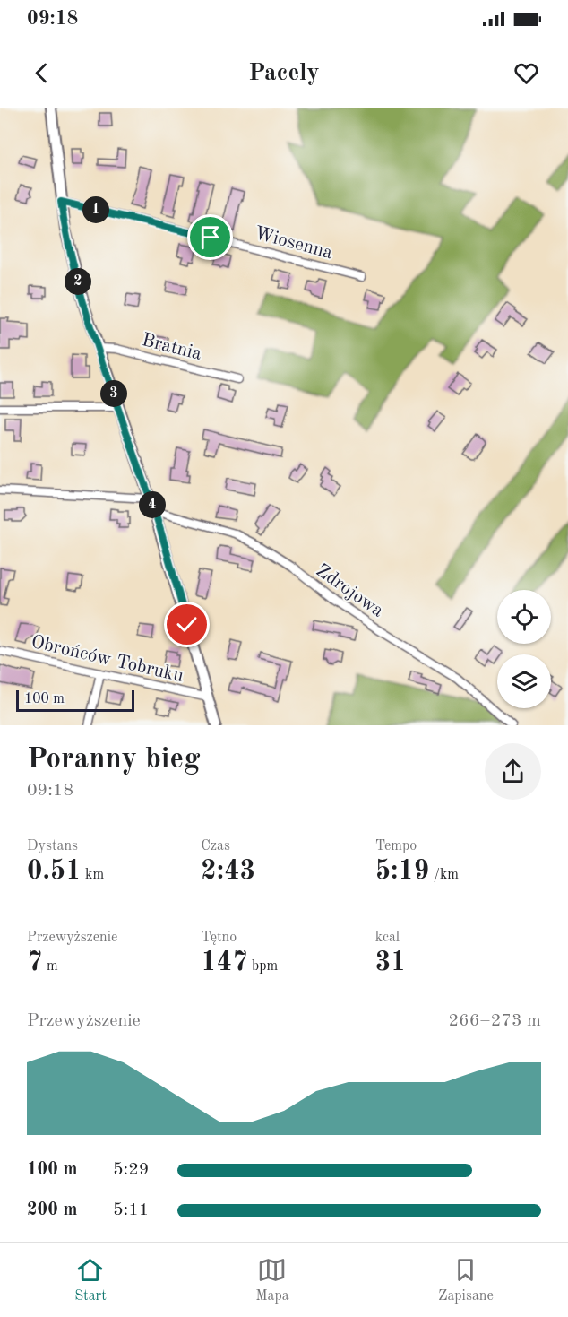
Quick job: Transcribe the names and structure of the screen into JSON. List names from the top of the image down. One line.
{"streets":{"street":["Wiosenna","Bratnia","Zdrojowa","Obrońców Tobruku"]},"scale_bar":"100 m","page":{"status":"09:18","header":"Pacely","pins":["1","2","3","4"],"scale":"100 m","heading":["Poranny bieg","09:18"],"stats":[["Dystans","0.51 km"],["Czas","2:43"],["Tempo","5:19 /km"],["Przewyższenie","7 m"],["Tętno","147 bpm"],["kcal","31"]],"chart":["Przewyższenie","266–273 m"],"list":[{"name":"100 m","note":"5:29"},{"name":"200 m","note":"5:11"}],"tabs":["Start","Mapa","Zapisane"]}}
